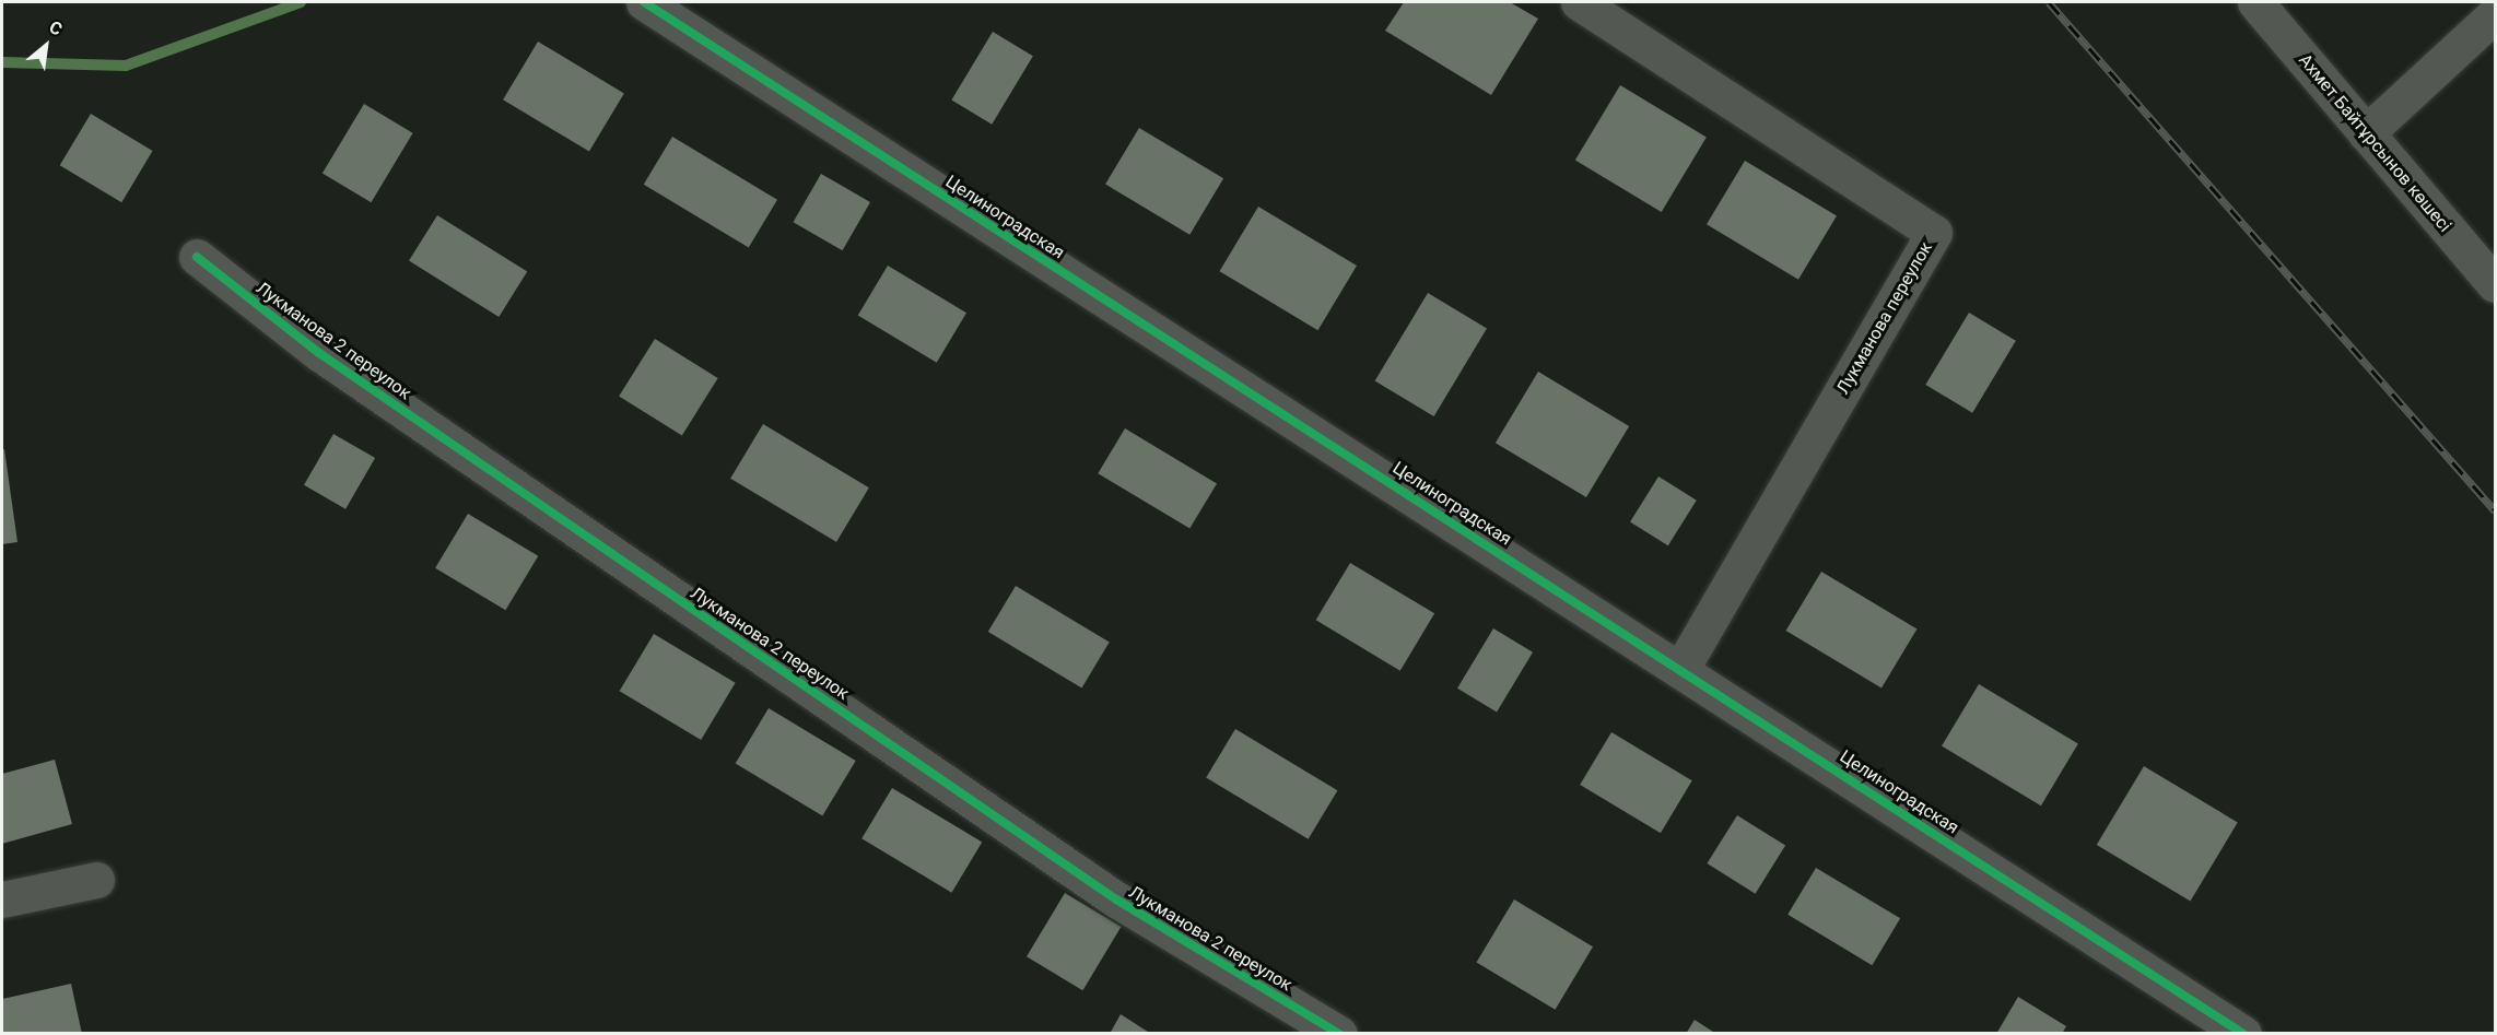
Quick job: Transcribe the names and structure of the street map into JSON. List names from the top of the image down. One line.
{"streets":{"street":["Ахмет Байтұрсынов көшесі","Целиноградская","Лукманова переулок","Лукманова 2 переулок"]},"crossings":[["Целиноградская","Лукманова переулок"]],"north":"top right"}
